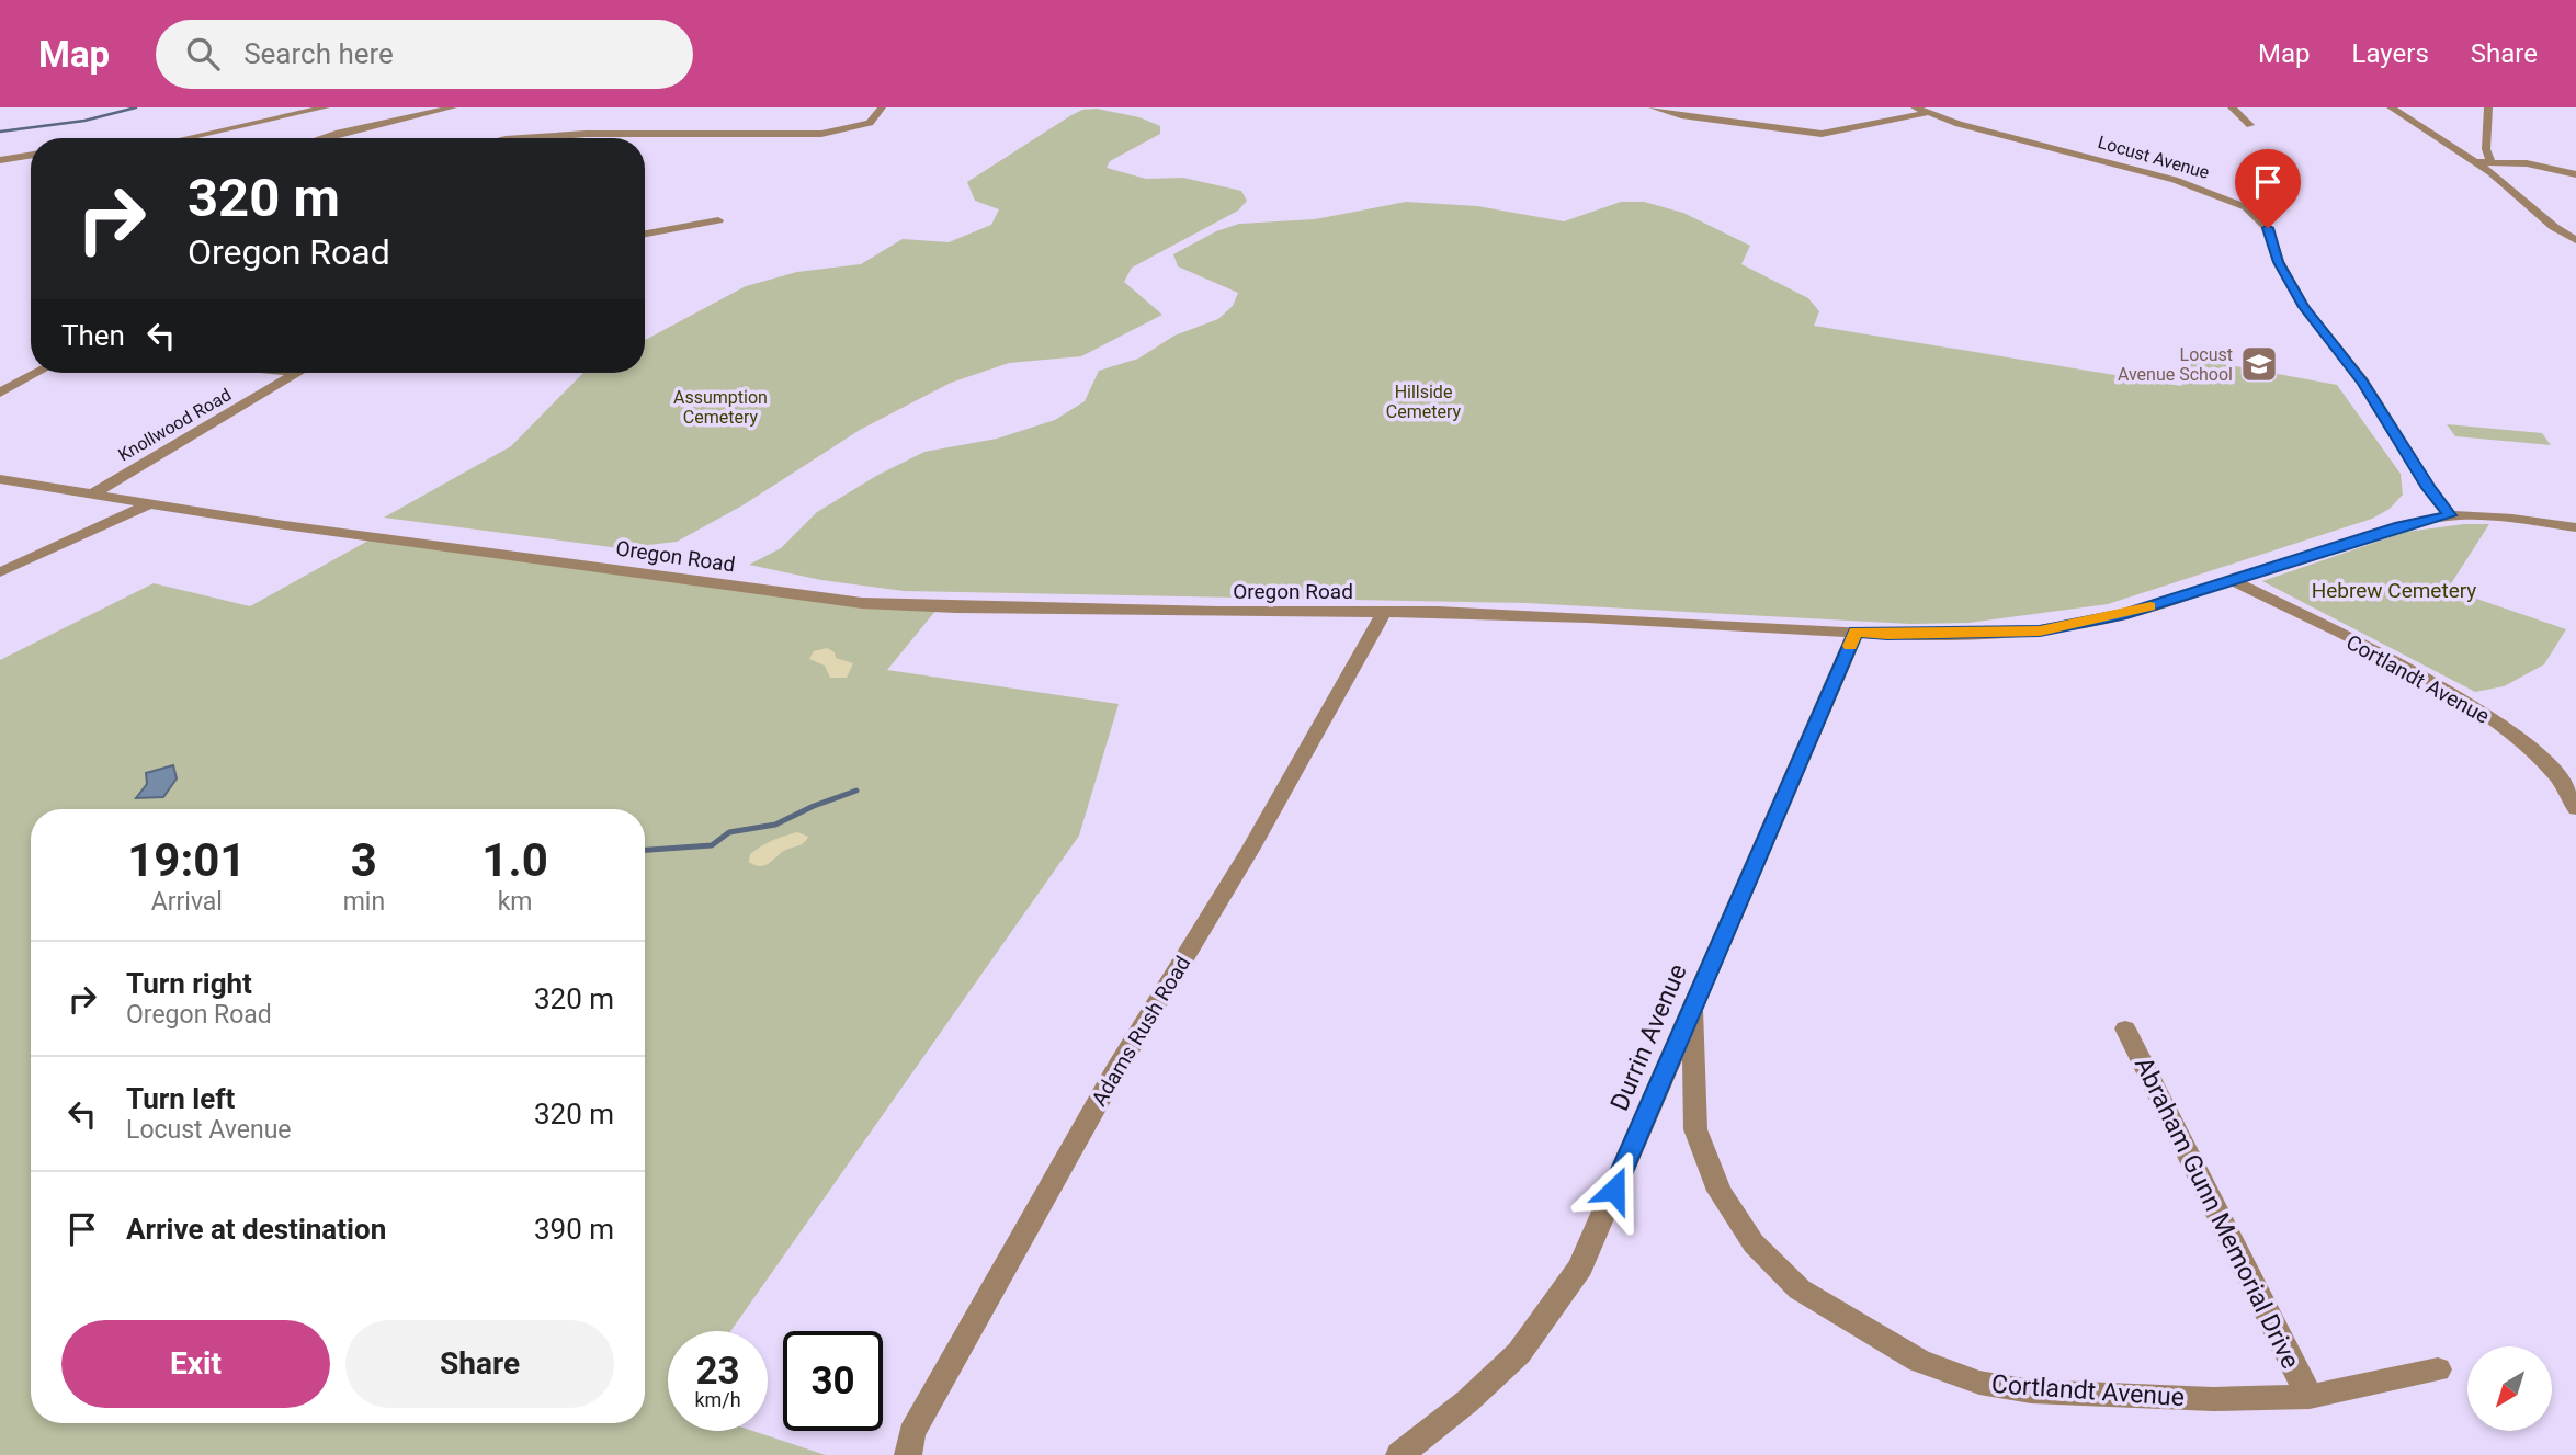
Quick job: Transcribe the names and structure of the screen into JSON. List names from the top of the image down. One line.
{"streets":{"street":["Locust Avenue","Knollwood Road","Oregon Road","Cortlandt Avenue","Adams Rush Road","Durrin Avenue","Abraham Gunn Memorial Drive"]},"crossings":[["Locust Avenue","Oregon Road"],["Knollwood Road","Oregon Road"],["Oregon Road","Cortlandt Avenue"],["Oregon Road","Adams Rush Road"],["Oregon Road","Durrin Avenue"],["Cortlandt Avenue","Durrin Avenue"],["Cortlandt Avenue","Abraham Gunn Memorial Drive"]],"parks":["Hillside Cemetery","Assumption Cemetery","Hebrew Cemetery"],"places":{"school or university":["Locust Avenue School"]},"north":"bottom left","page":{"header":"Map","search":"Search here","nav":["Map","Layers","Share"],"turn":["320 m","Oregon Road"],"then":"Then","eta":["19:01","Arrival","3","min","1.0","km"],"list":[{"name":"Turn right","note":"Oregon Road","value":"320 m"},{"name":"Turn left","note":"Locust Avenue","value":"320 m"},{"name":"Arrive at destination","value":"390 m"}],"buttons":["Exit","Share"],"speed":"23 km/h","limit":"30"}}
